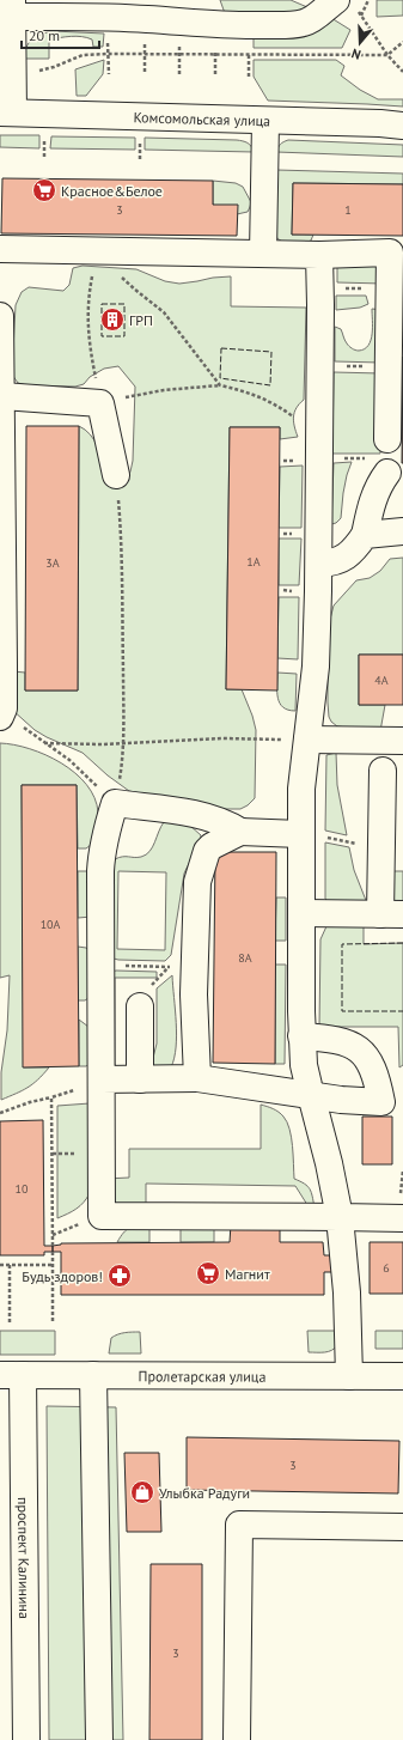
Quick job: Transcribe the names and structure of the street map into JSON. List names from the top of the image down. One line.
{"streets":{"street":["Комсомольская улица","Пролетарская улица","проспект Калинина"]},"crossings":[["Пролетарская улица","проспект Калинина"]],"places":{"supermarket":["Красное&Белое","Магнит"],"building":["ГРП"],"pharmacy":["Будь здоров!"],"shop":["Улыбка Радуги"]},"house_numbers":["3","1","1А","3А","4А","10А","8А","10","6","3","3"],"scale_bar":"20 m","north":"bottom"}
